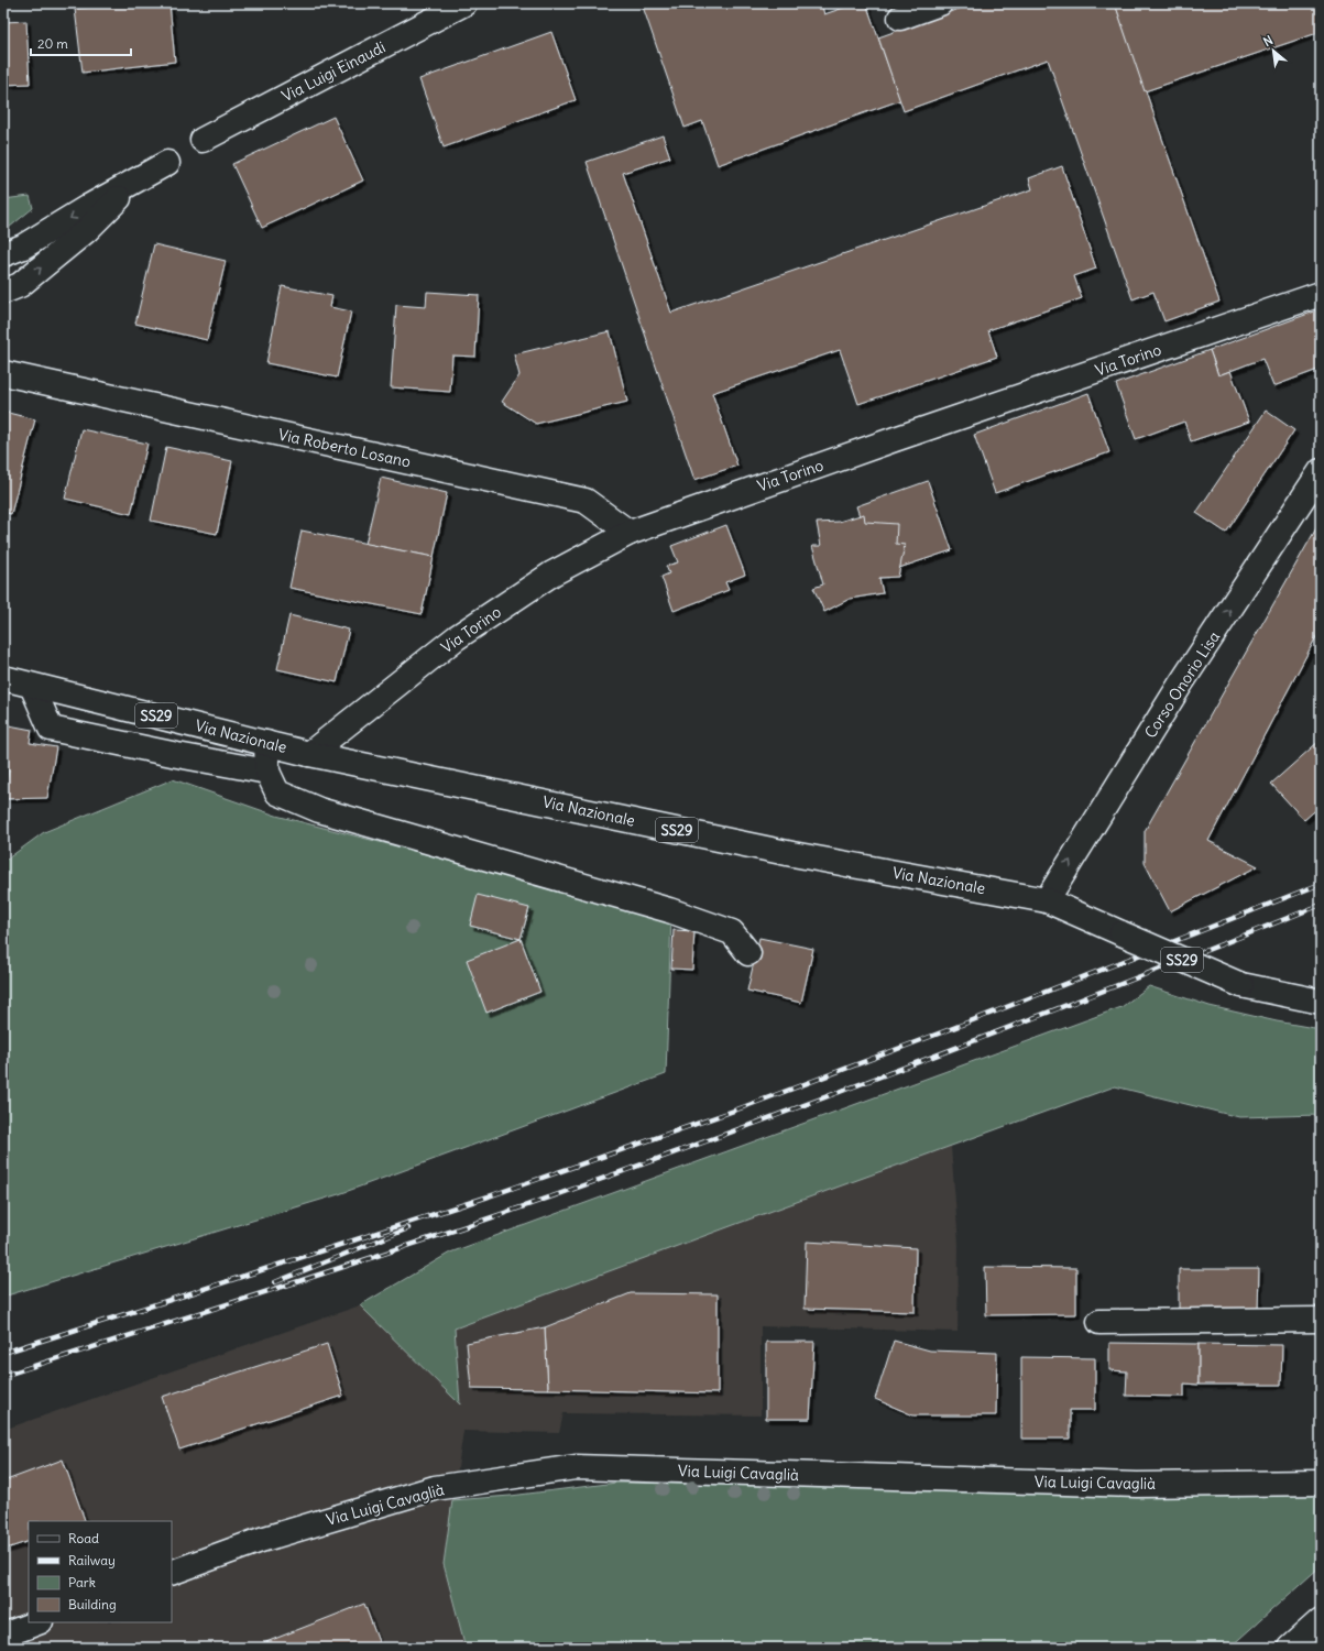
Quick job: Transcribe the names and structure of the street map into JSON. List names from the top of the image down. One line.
{"streets":{"street":["Via Luigi Einaudi","Via Torino","Via Roberto Losano","Corso Onorio Lisa","SS29","Via Nazionale","Via Luigi Cavaglià"]},"crossings":[["Via Torino","Via Roberto Losano"],["Via Torino","Via Nazionale"],["Corso Onorio Lisa","Via Nazionale"]],"one_way":["Corso Onorio Lisa"],"legend":["Road","Railway","Park","Building"],"scale_bar":"20 m","north":"top left"}
